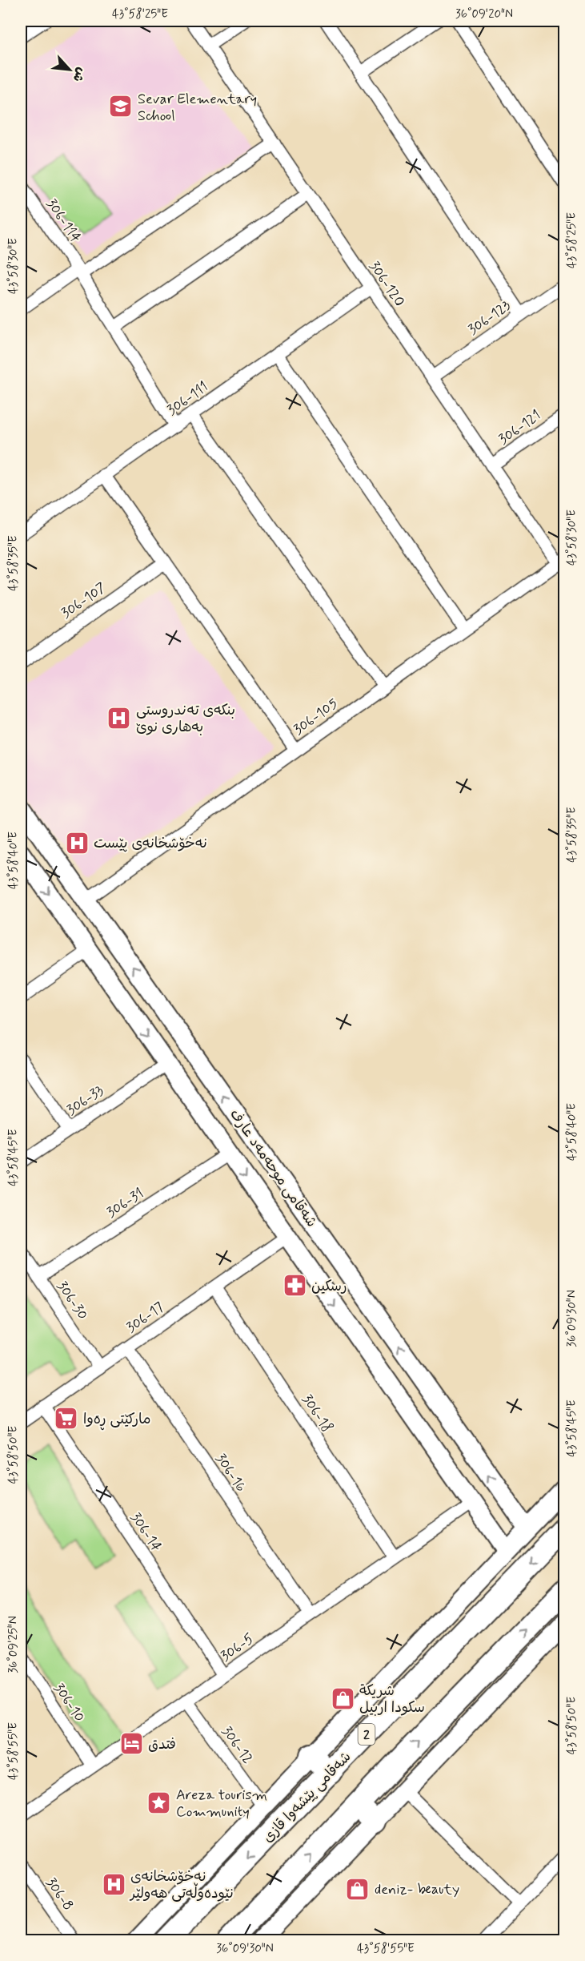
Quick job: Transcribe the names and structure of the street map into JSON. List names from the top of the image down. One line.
{"streets":{"highway":["2","شەقامی پێشەوا قازی"],"street":["306-114","306-120","306-123","306-111","306-121","306-107","306-105","306-33","شەقامی موحەمەد عارف","306-31","306-30","306-17","306-18","306-16","306-14","306-5","306-10","306-12","306-8"]},"crossings":[["306-114","306-111"],["306-120","306-123"],["306-120","306-111"],["306-120","306-121"],["306-120","306-105"],["306-105","شەقامی موحەمەد عارف"],["306-33","شەقامی موحەمەد عارف"],["شەقامی موحەمەد عارف","306-31"],["شەقامی موحەمەد عارف","306-17"],["شەقامی موحەمەد عارف","306-5"],["306-31","306-30"],["306-30","306-17"],["306-17","306-18"],["306-17","306-16"],["306-17","306-14"],["306-18","306-5"],["306-16","306-5"],["306-14","306-5"],["306-5","306-10"],["306-5","306-12"]],"places":{"school or university":["Sevar Elementary School"],"hospital":["بنکەی تەندروستی بەهاری نوێ","نەخۆشخانەی پێست","نەخۆشخانەی نێودەوڵەتی ھەولێر"],"pharmacy":["رسکین"],"supermarket":["مارکێتی ڕەوا"],"shop":["شريكة سكودا اربيل","deniz- beauty"],"hotel":["فتدق"],"place":["Areza tourism Community"]},"north":"bottom right","coordinates":["43°58'25\"E","36°09'20\"N","43°58'30\"E","43°58'35\"E","43°58'40\"E","43°58'45\"E","36°09'30\"N","43°58'50\"E","36°09'25\"N","43°58'55\"E"]}
